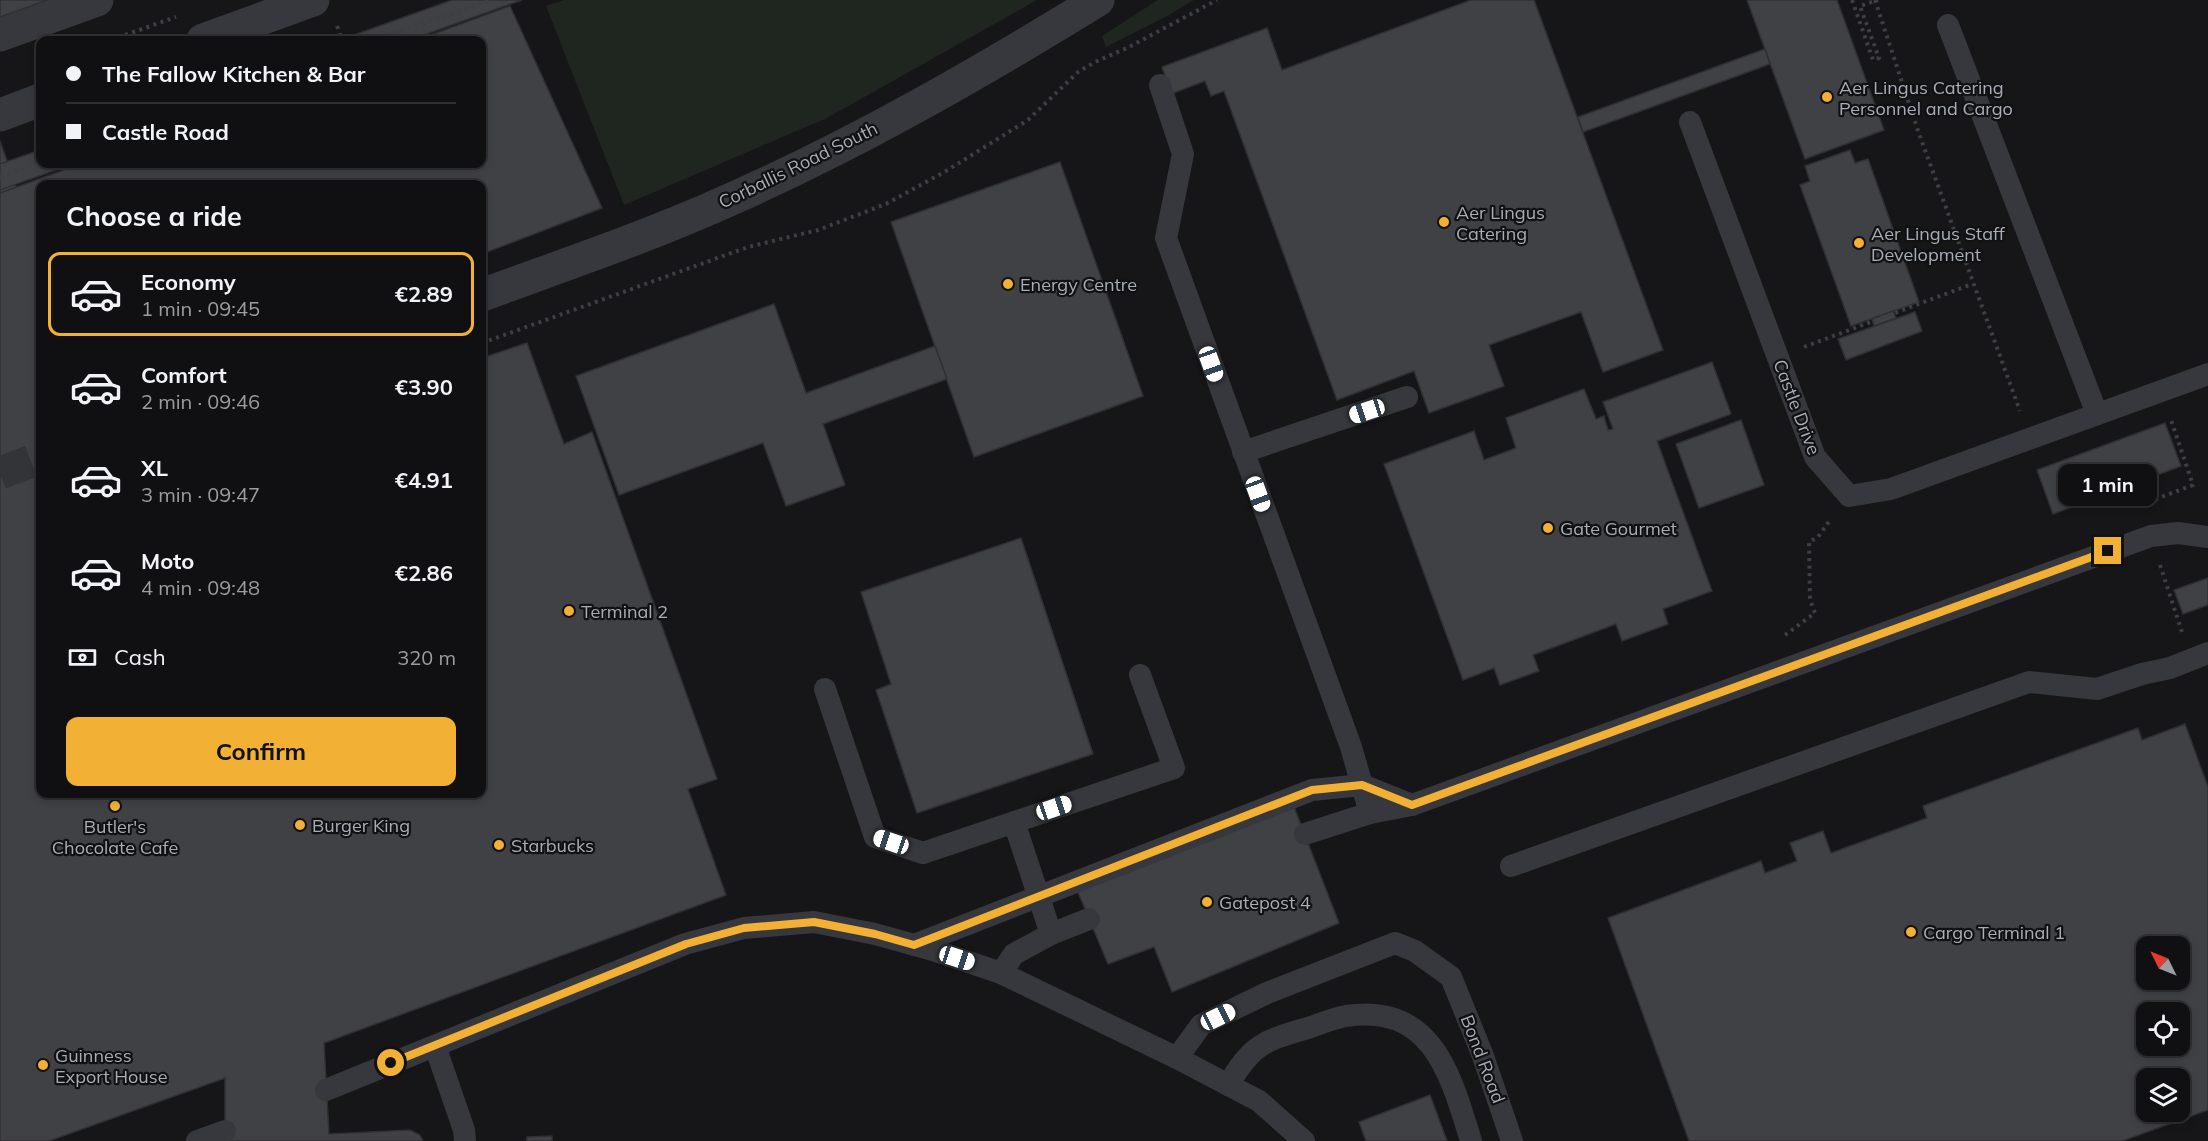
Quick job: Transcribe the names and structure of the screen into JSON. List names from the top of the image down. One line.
{"streets":{"street":["Corballis Road South"],"lane":["Castle Drive","Bond Road"]},"places":["Aer Lingus Catering Personnel and Cargo","Aer Lingus Catering","Aer Lingus Staff Development","Energy Centre","Gate Gourmet","Terminal 2","Butler's Chocolate Cafe","Burger King","Starbucks","Gatepost 4","Cargo Terminal 1","Guinness Export House"],"north":"top left","page":{"banner":["The Fallow Kitchen & Bar","Castle Road"],"heading":"Choose a ride","list":[{"name":"Economy","note":"1 min · 09:45","value":"€2.89"},{"name":"Comfort","note":"2 min · 09:46","value":"€3.90"},{"name":"XL","note":"3 min · 09:47","value":"€4.91"},{"name":"Moto","note":"4 min · 09:48","value":"€2.86"}],"bubble":"1 min","pay":["Cash","320 m"],"buttons":"Confirm"}}
